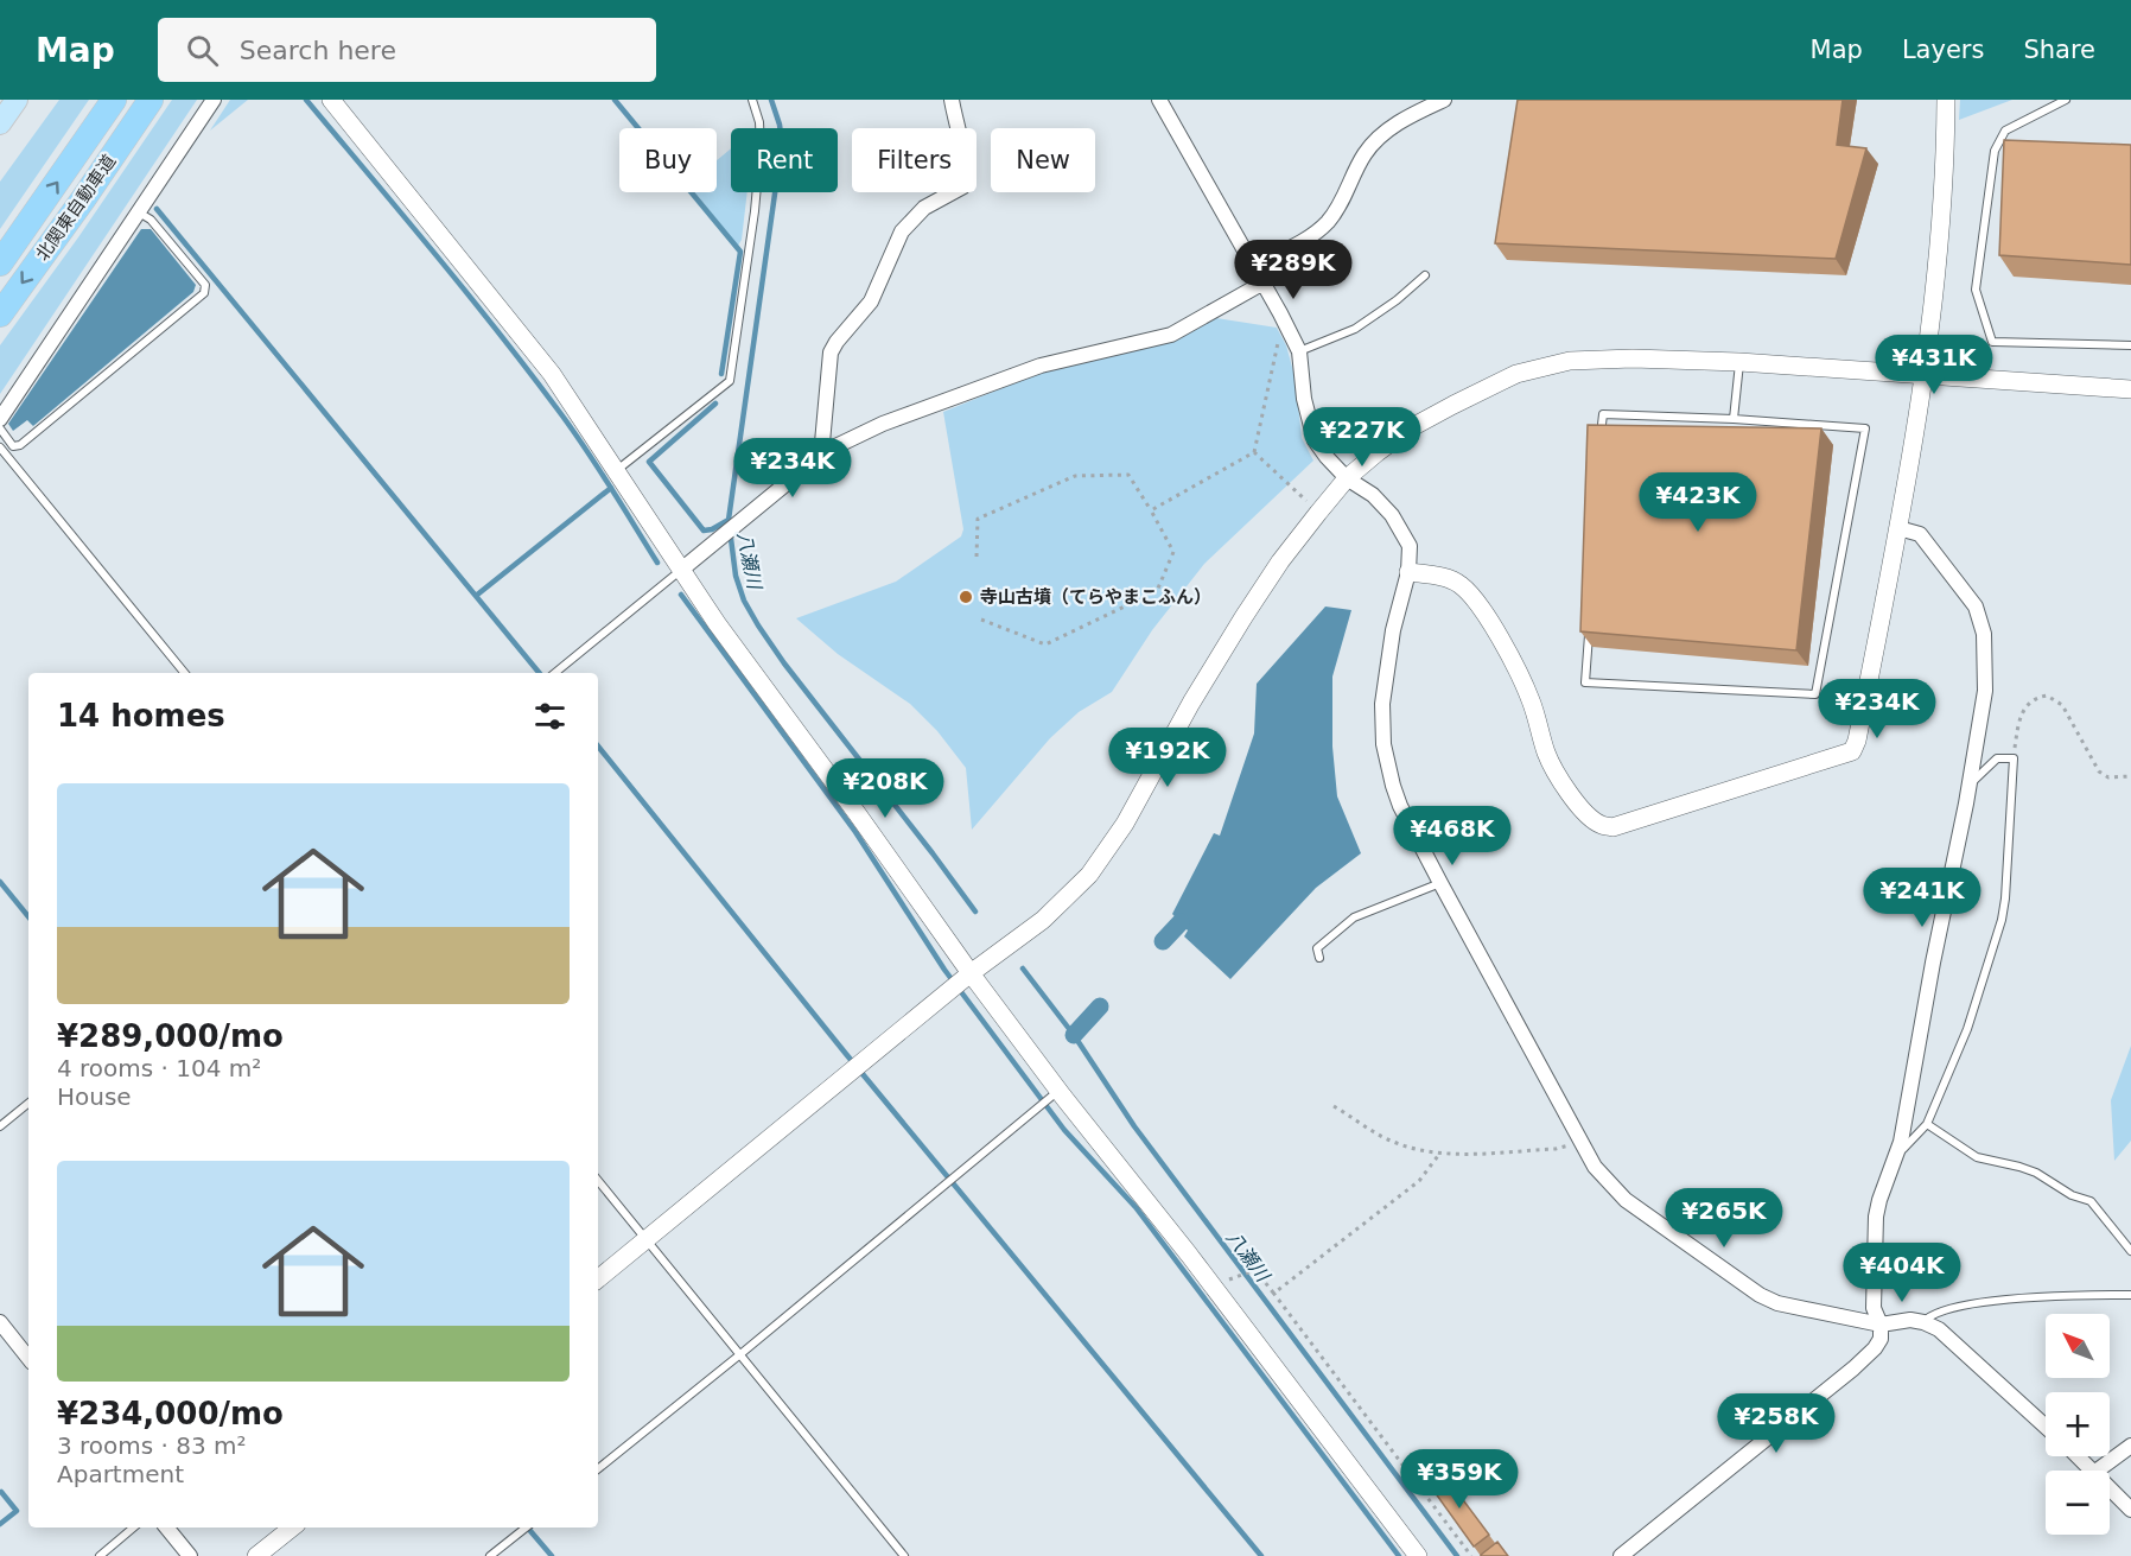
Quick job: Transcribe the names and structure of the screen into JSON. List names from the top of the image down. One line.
{"streets":{"highway":["北関東自動車道"]},"water":["八瀬川"],"places":["寺山古墳（てらやまこふん）"],"north":"top left","page":{"header":"Map","search":"Search here","nav":["Map","Layers","Share"],"chip":["Buy","Rent","Filters","New"],"price":["¥289K","¥431K","¥227K","¥234K","¥423K","¥234K","¥192K","¥208K","¥468K","¥241K","¥265K","¥404K","¥258K","¥359K"],"heading":"14 homes","list":[{"name":"¥289,000/mo","note":"4 rooms · 104 m² · House"},{"name":"¥234,000/mo","note":"3 rooms · 83 m² · Apartment"}],"map_buttons":["+","−"]}}
